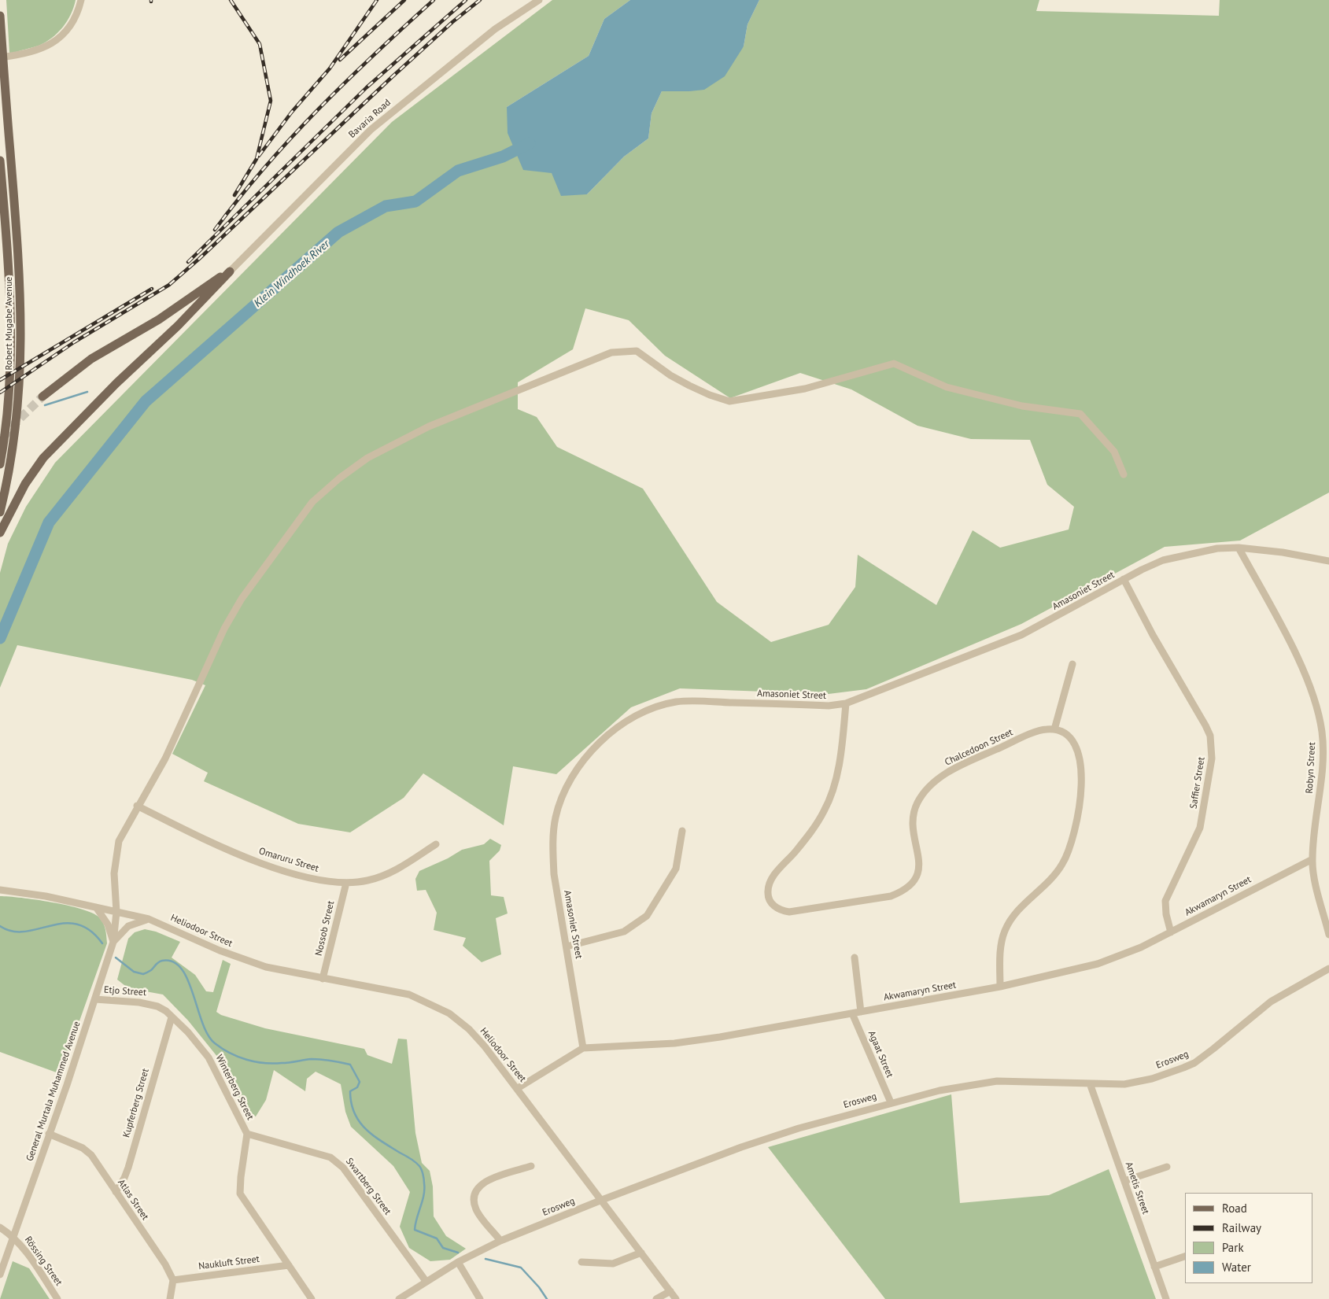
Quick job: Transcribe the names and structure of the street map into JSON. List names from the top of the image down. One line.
{"streets":{"main road":["Robert Mugabe Avenue"],"street":["Bavaria Road","Amasoniet Street","Chalcedoon Street","Robyn Street","Saffier Street","Omaruru Street","Akwamaryn Street","Nossob Street","Heliodoor Street","Etjo Street","Agaat Street","Erosweg","Winterberg Street","General Murtala Muhammed Avenue","Kupferberg Street","Swartberg Street","Ametis Street","Atlas Street","Rössing Street","Naukluft Street"]},"crossings":[["Amasoniet Street","Chalcedoon Street"],["Amasoniet Street","Robyn Street"],["Amasoniet Street","Saffier Street"],["Amasoniet Street","Akwamaryn Street"],["Robyn Street","Akwamaryn Street"],["Saffier Street","Akwamaryn Street"],["Omaruru Street","Nossob Street"],["Omaruru Street","General Murtala Muhammed Avenue"],["Akwamaryn Street","Heliodoor Street"],["Akwamaryn Street","Agaat Street"],["Nossob Street","Heliodoor Street"],["Heliodoor Street","Erosweg"],["Heliodoor Street","General Murtala Muhammed Avenue"],["Etjo Street","Winterberg Street"],["Etjo Street","General Murtala Muhammed Avenue"],["Etjo Street","Kupferberg Street"],["Agaat Street","Erosweg"],["Erosweg","Swartberg Street"],["Erosweg","Ametis Street"],["Winterberg Street","Kupferberg Street"],["Winterberg Street","Swartberg Street"],["Winterberg Street","Naukluft Street"],["General Murtala Muhammed Avenue","Atlas Street"],["General Murtala Muhammed Avenue","Rössing Street"],["Kupferberg Street","Atlas Street"],["Atlas Street","Naukluft Street"]],"water":["Klein Windhoek River"],"legend":["Road","Railway","Park","Water"]}
